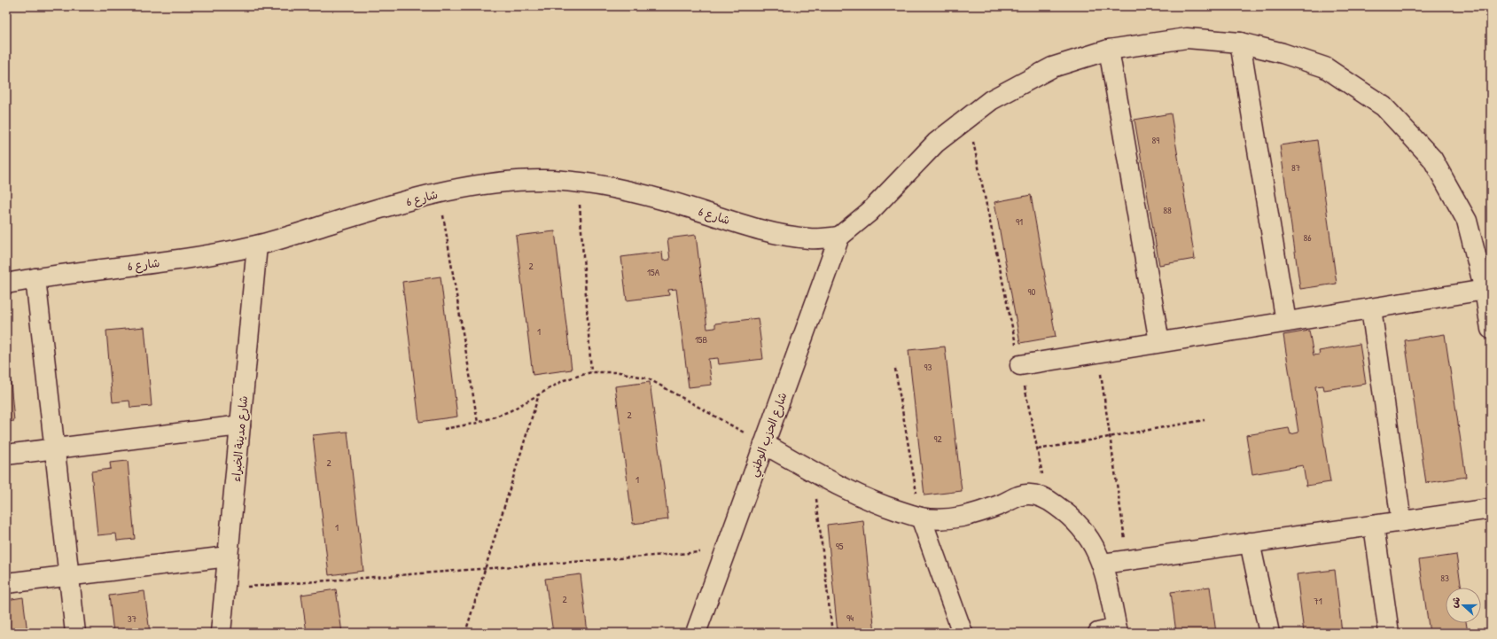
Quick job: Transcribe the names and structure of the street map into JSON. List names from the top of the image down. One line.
{"streets":{"street":["شارع 6","شارع الحزب الوطني","شارع مدينة الخبراء"]},"crossings":[["شارع 6","شارع الحزب الوطني"],["شارع 6","شارع مدينة الخبراء"]],"house_numbers":["89","87","88","91","86","2","15A","90","1","15B","93","2","92","2","1","1","95","83","2","71","94","37"],"north":"left"}
